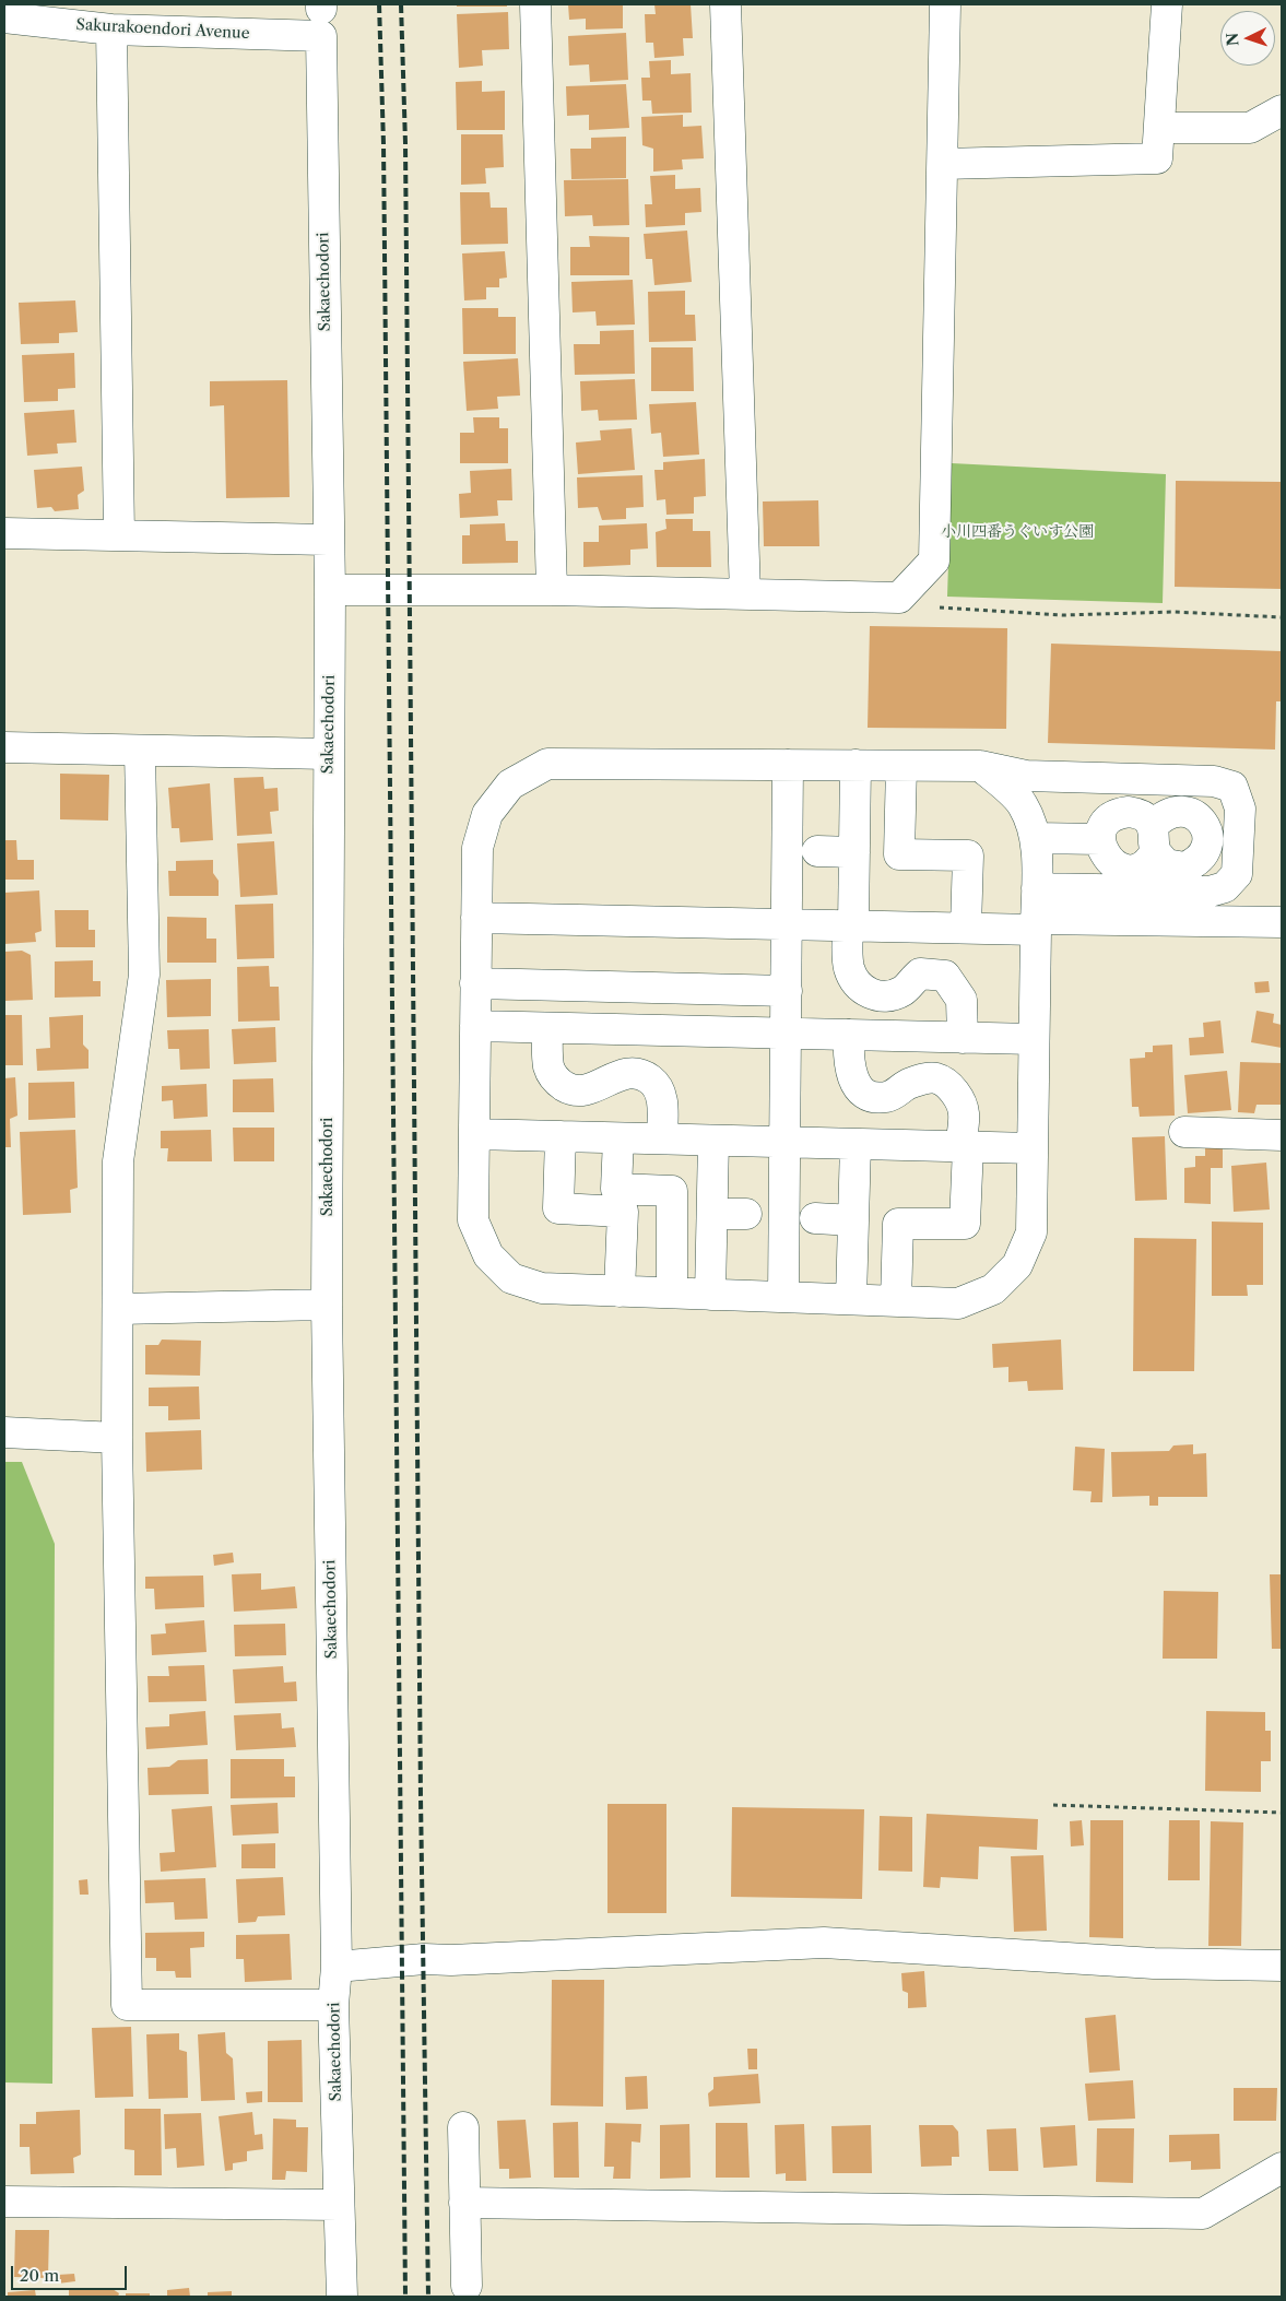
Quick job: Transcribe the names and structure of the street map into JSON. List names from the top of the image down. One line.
{"streets":{"street":["Sakurakoendori Avenue","Sakaechodori"]},"crossings":[["Sakurakoendori Avenue","Sakaechodori"]],"parks":["小川四番うぐいす公園"],"scale_bar":"20 m","north":"left"}
